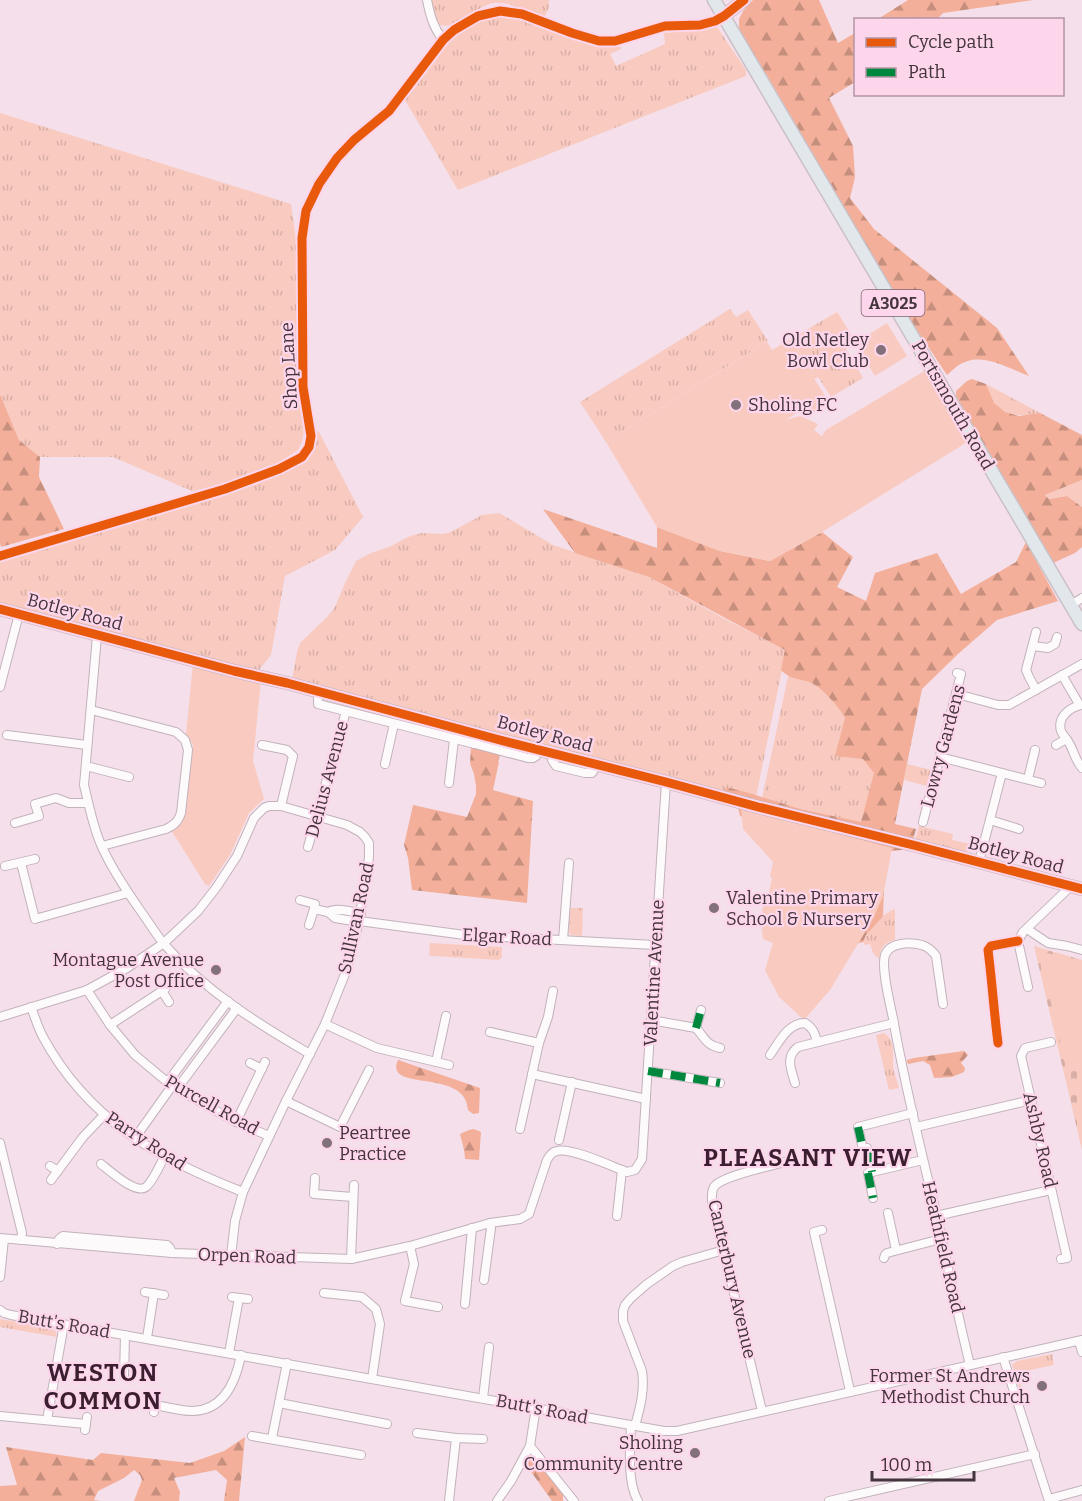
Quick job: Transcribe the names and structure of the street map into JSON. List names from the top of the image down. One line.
{"streets":{"main road":["A3025","Portsmouth Road","Botley Road"],"street":["Shop Lane","Lowry Gardens","Delius Avenue","Sullivan Road","Elgar Road","Valentine Avenue","Purcell Road","Ashby Road","Parry Road","Heathfield Road","Orpen Road","Canterbury Avenue","Butt's Road"]},"crossings":[["Shop Lane","Portsmouth Road"],["Botley Road","Valentine Avenue"],["Delius Avenue","Sullivan Road"],["Sullivan Road","Elgar Road"],["Sullivan Road","Purcell Road"],["Sullivan Road","Parry Road"],["Sullivan Road","Orpen Road"],["Elgar Road","Valentine Avenue"],["Valentine Avenue","Orpen Road"],["Heathfield Road","Butt's Road"],["Canterbury Avenue","Butt's Road"]],"districts":["PLEASANT VIEW","WESTON COMMON"],"places":["Old Netley Bowl Club","Sholing FC","Valentine Primary School & Nursery","Montague Avenue Post Office","Peartree Practice","Former St Andrews Methodist Church","Sholing Community Centre"],"legend":["Cycle path","Path"],"scale_bar":"100 m"}
